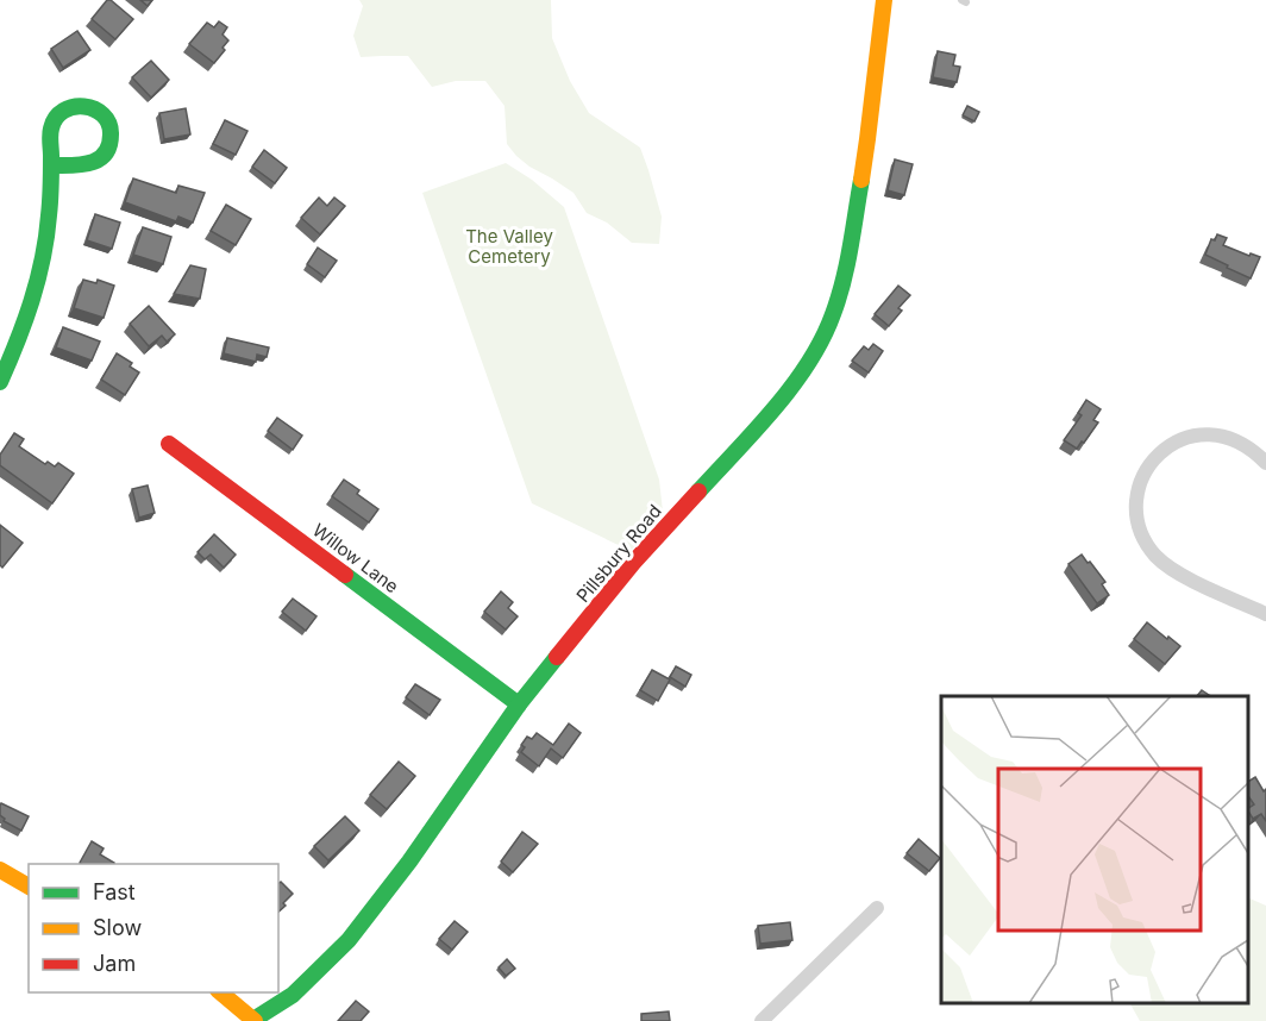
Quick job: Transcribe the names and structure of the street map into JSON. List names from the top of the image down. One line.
{"streets":{"street":["Pillsbury Road","Willow Lane"]},"crossings":[["Pillsbury Road","Willow Lane"]],"parks":["The Valley Cemetery"],"legend":["Fast","Slow","Jam"]}
